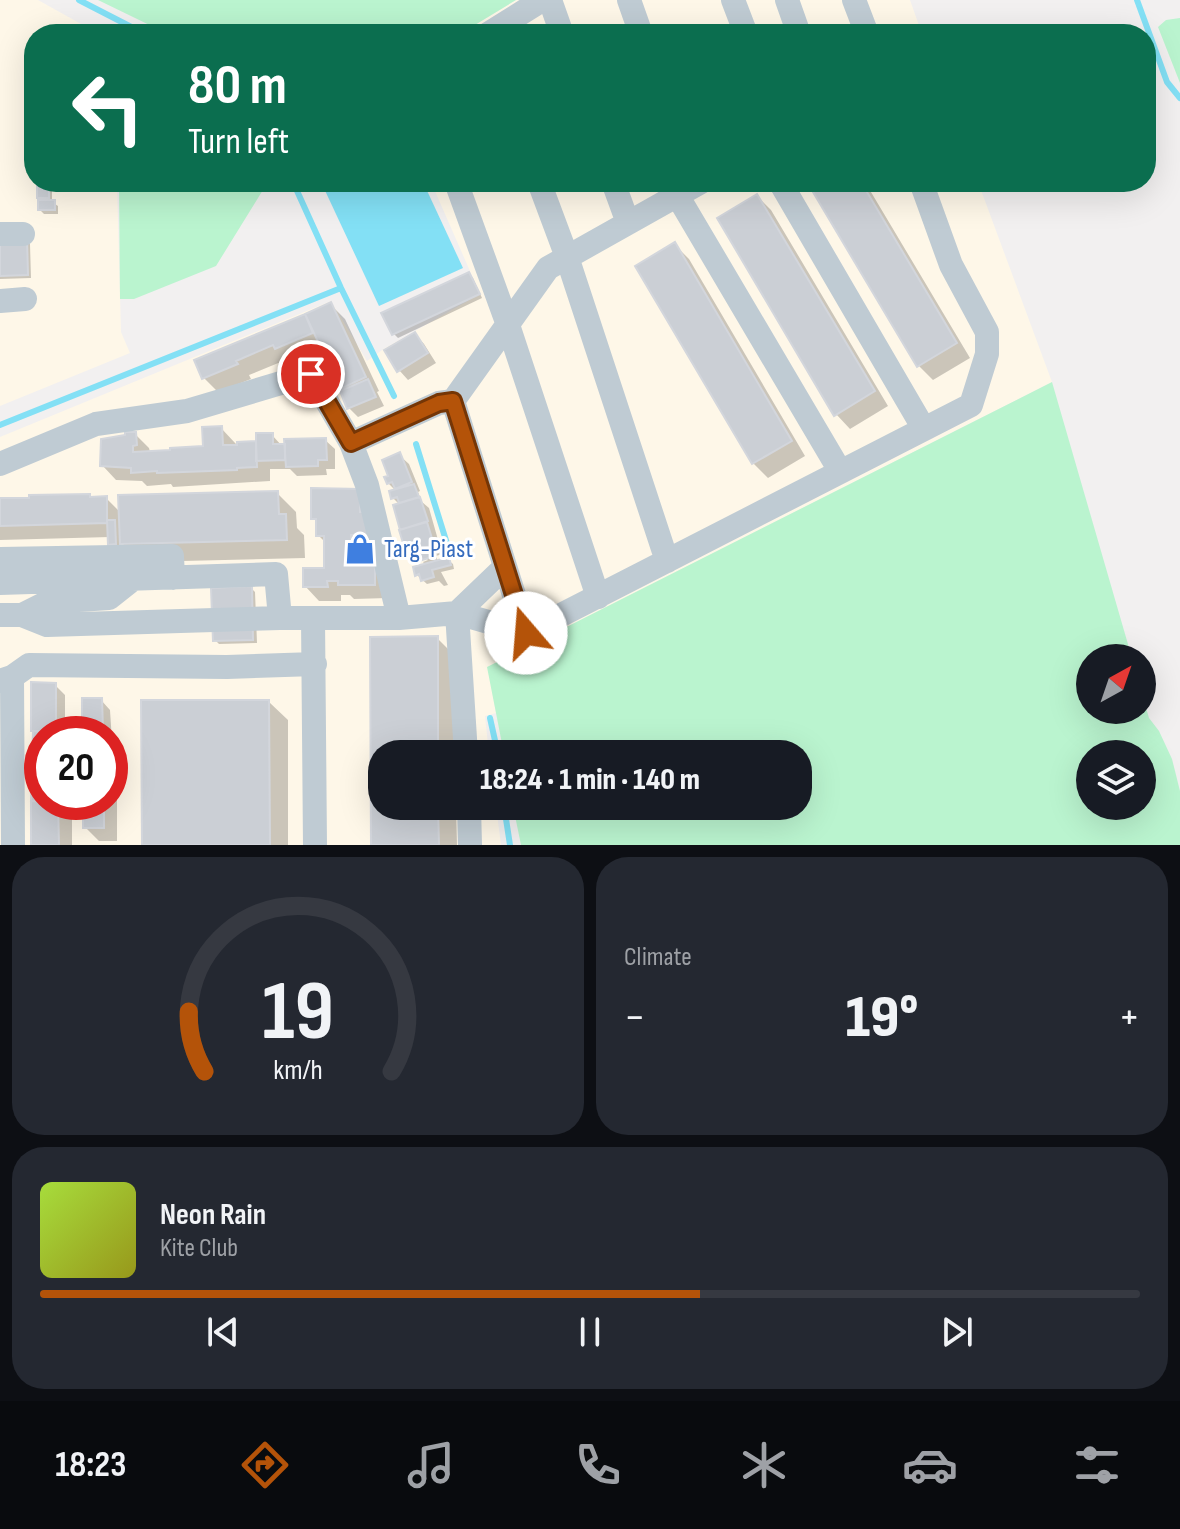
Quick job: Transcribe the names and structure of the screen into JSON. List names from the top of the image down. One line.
{"places":{"shop":["Targ-Piast"]},"north":"top right","page":{"turn":["80 m","Turn left"],"limit":"20","trip":"18:24 · 1 min · 140 m","tile":"Climate","heat":["−","19°","+"],"song":["Neon Rain","Kite Club"],"tabs":"18:23","gauge":["19","km/h"]}}
